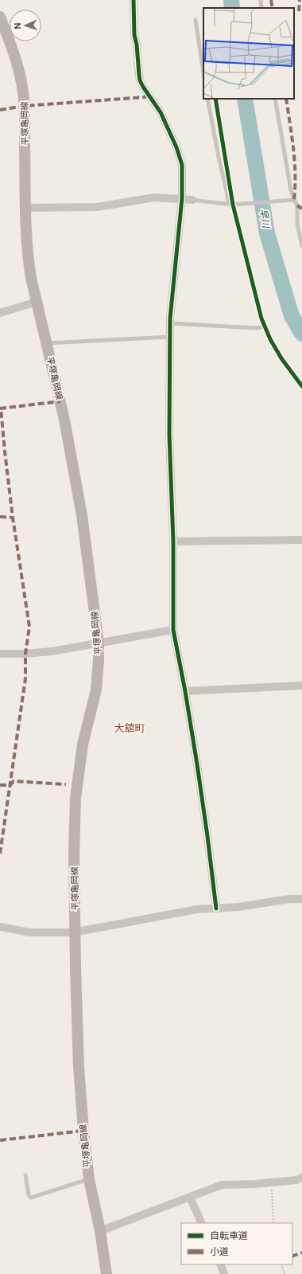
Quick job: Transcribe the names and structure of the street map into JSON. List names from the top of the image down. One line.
{"streets":{"main road":["平塚亀岡線"]},"districts":["大舘町"],"water":["早川"],"legend":["自転車道","小道"],"north":"left"}
